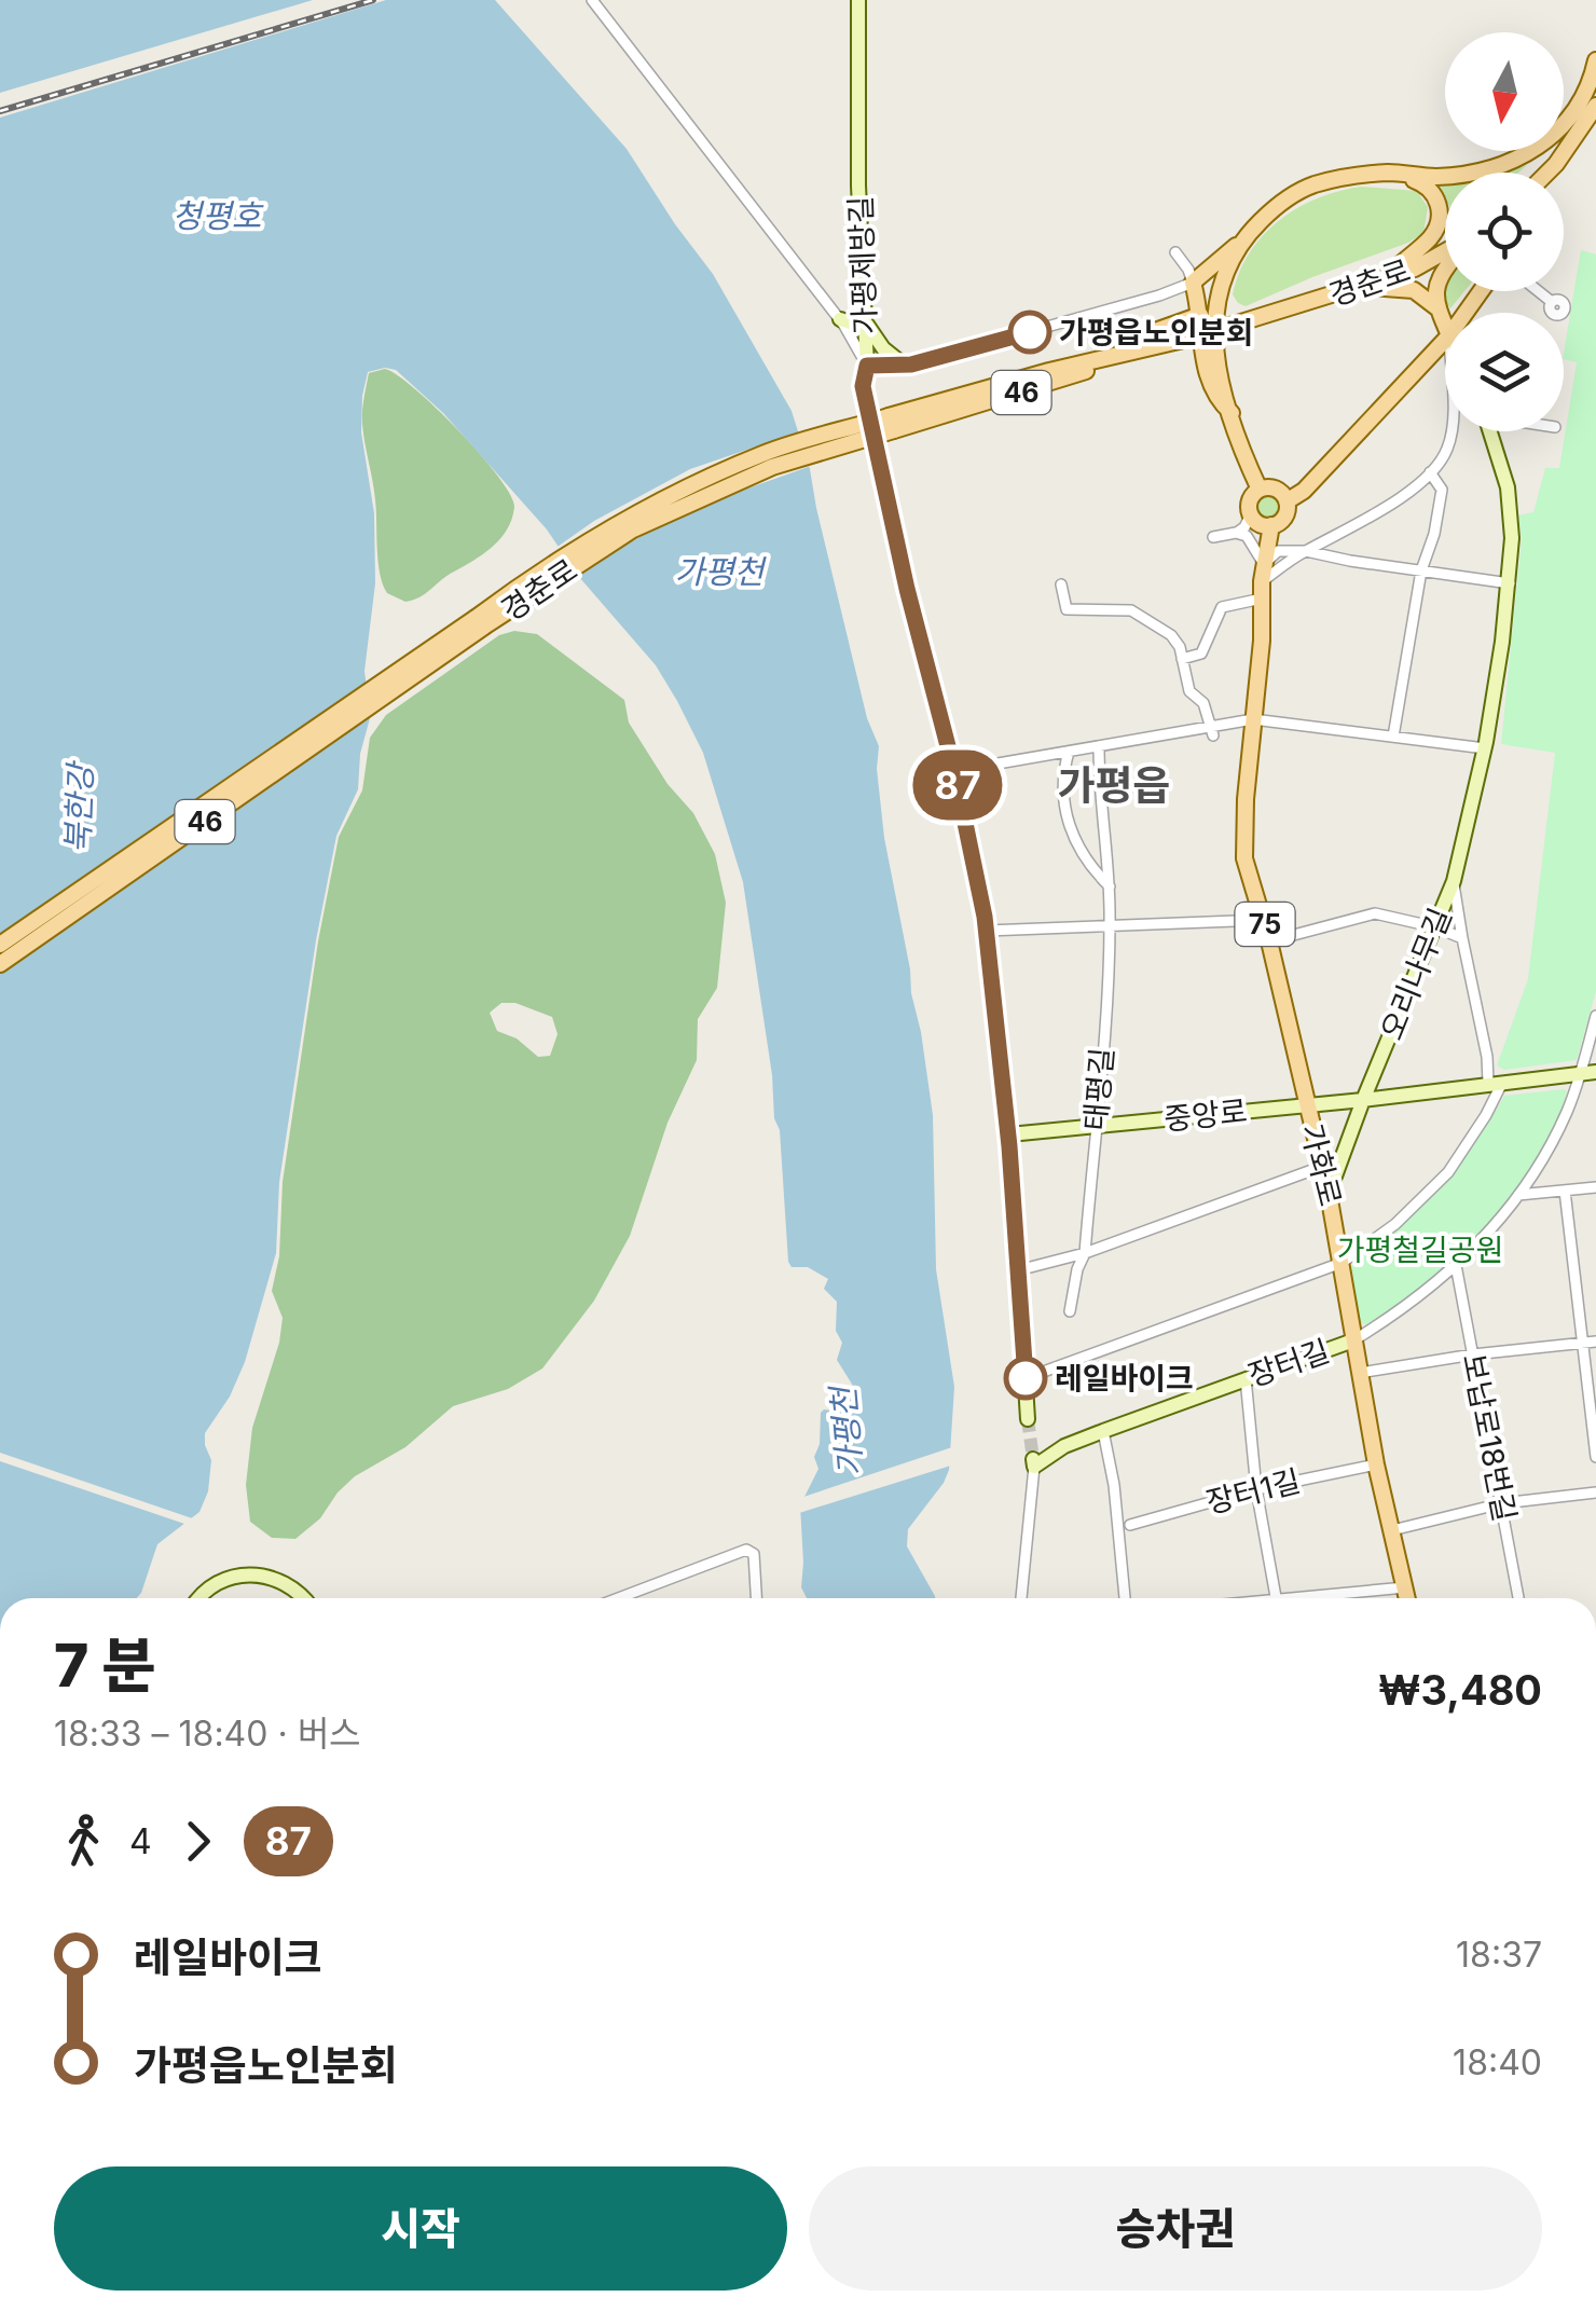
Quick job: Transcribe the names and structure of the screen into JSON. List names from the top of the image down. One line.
{"streets":{"main road":["경춘로","46","75","가화로"],"street":["가평제방길","오리나무길","태평길","중앙로","장터길","보납로18번길","장터1길"]},"crossings":[["가평제방길","중앙로"],["오리나무길","중앙로"],["오리나무길","가화로"],["태평길","중앙로"],["중앙로","가화로"],["가화로","장터길"],["가화로","장터1길"]],"districts":["가평읍"],"water":["청평호","가평천","북한강"],"parks":["가평철길공원"],"places":["가평읍노인분회","레일바이크"],"lines":["bus line 87"],"north":"bottom","page":{"on_map":"87","heading":["7 분","18:33 – 18:40 · 버스","₩3,480"],"legs":["4","87"],"list":[{"name":"레일바이크","value":"18:37"},{"name":"가평읍노인분회","value":"18:40"}],"buttons":["시작","승차권"]}}
